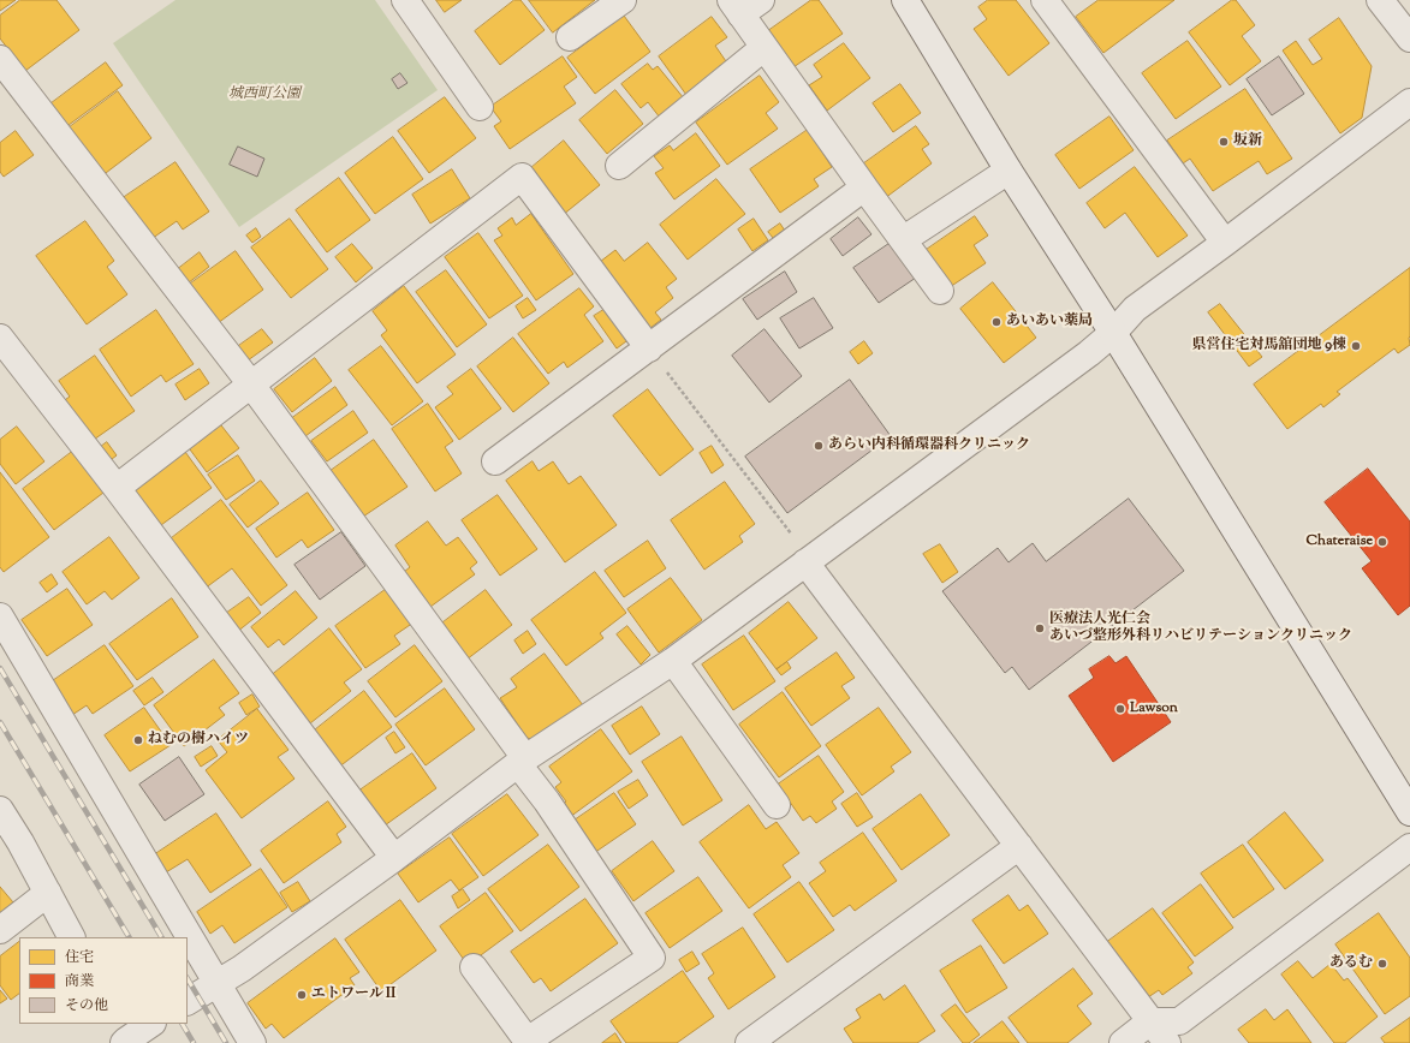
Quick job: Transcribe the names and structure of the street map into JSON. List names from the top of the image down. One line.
{"parks":["城西町公園"],"places":["坂新","あいあい薬局","県営住宅対馬舘団地 9棟","あらい内科循環器科クリニック","Chateraise","医療法人光仁会 あいづ整形外科リハビリテーションクリニック","Lawson","ねむの樹ハイツ","あるむ","エトワールⅡ"],"legend":["住宅","商業","その他"]}
